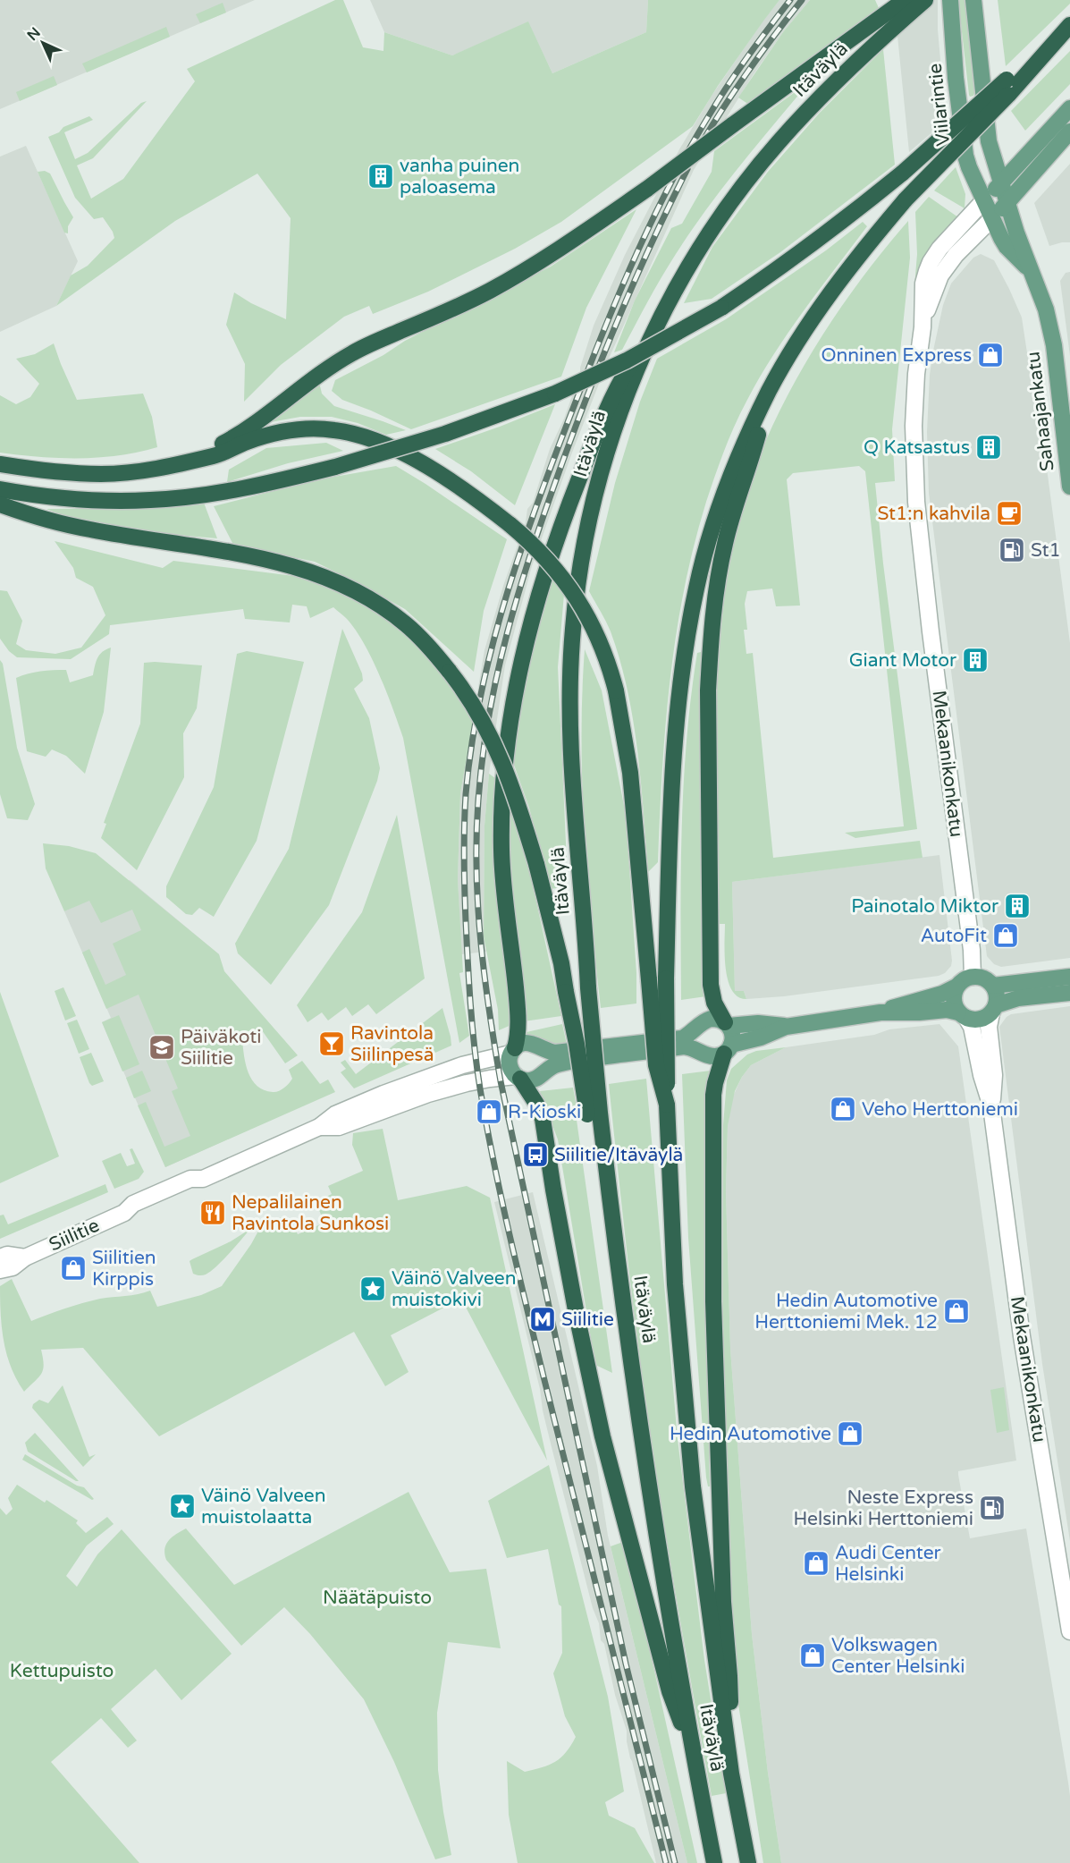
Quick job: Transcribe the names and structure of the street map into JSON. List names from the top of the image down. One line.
{"streets":{"highway":["Itäväylä"],"main road":["Viilarintie","Sahaajankatu"],"street":["Mekaanikonkatu","Siilitie"]},"crossings":[["Viilarintie","Sahaajankatu"],["Viilarintie","Mekaanikonkatu"],["Sahaajankatu","Mekaanikonkatu"]],"parks":["Näätäpuisto","Kettupuisto"],"places":{"building":["vanha puinen paloasema","Q Katsastus","Giant Motor","Painotalo Miktor"],"shop":["Onninen Express","AutoFit","Veho Herttoniemi","R-Kioski","Siilitien Kirppis","Hedin Automotive Herttoniemi Mek. 12","Hedin Automotive","Audi Center Helsinki","Volkswagen Center Helsinki"],"cafe":["St1:n kahvila"],"fuel station":["St1","Neste Express Helsinki Herttoniemi"],"bar":["Ravintola Siilinpesä"],"school or university":["Päiväkoti Siilitie"],"bus stop":["Siilitie/Itäväylä"],"restaurant":["Nepalilainen Ravintola Sunkosi"],"place":["Väinö Valveen muistokivi","Väinö Valveen muistolaatta"],"metro station":["Siilitie"]},"north":"top left"}
